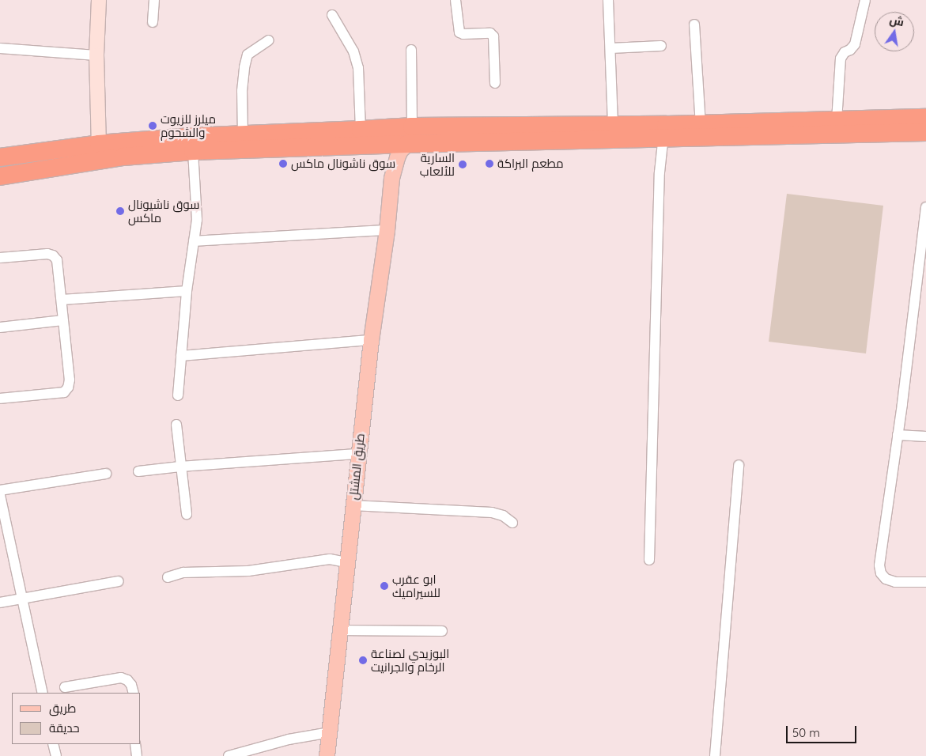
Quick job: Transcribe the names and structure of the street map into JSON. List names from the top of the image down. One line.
{"streets":{"main road":["طريق المشتل"]},"places":["ميلرز للزيوت والشحوم","سوق ناشونال ماكس","مطعم البراكة","السارية للألعاب","سوق ناشيونال ماكس","ابو عقرب للسيراميك","البوزيدي لصناعة الرخام والجرانيت"],"legend":["طريق","حديقة"],"scale_bar":"50 m","north":"top"}
